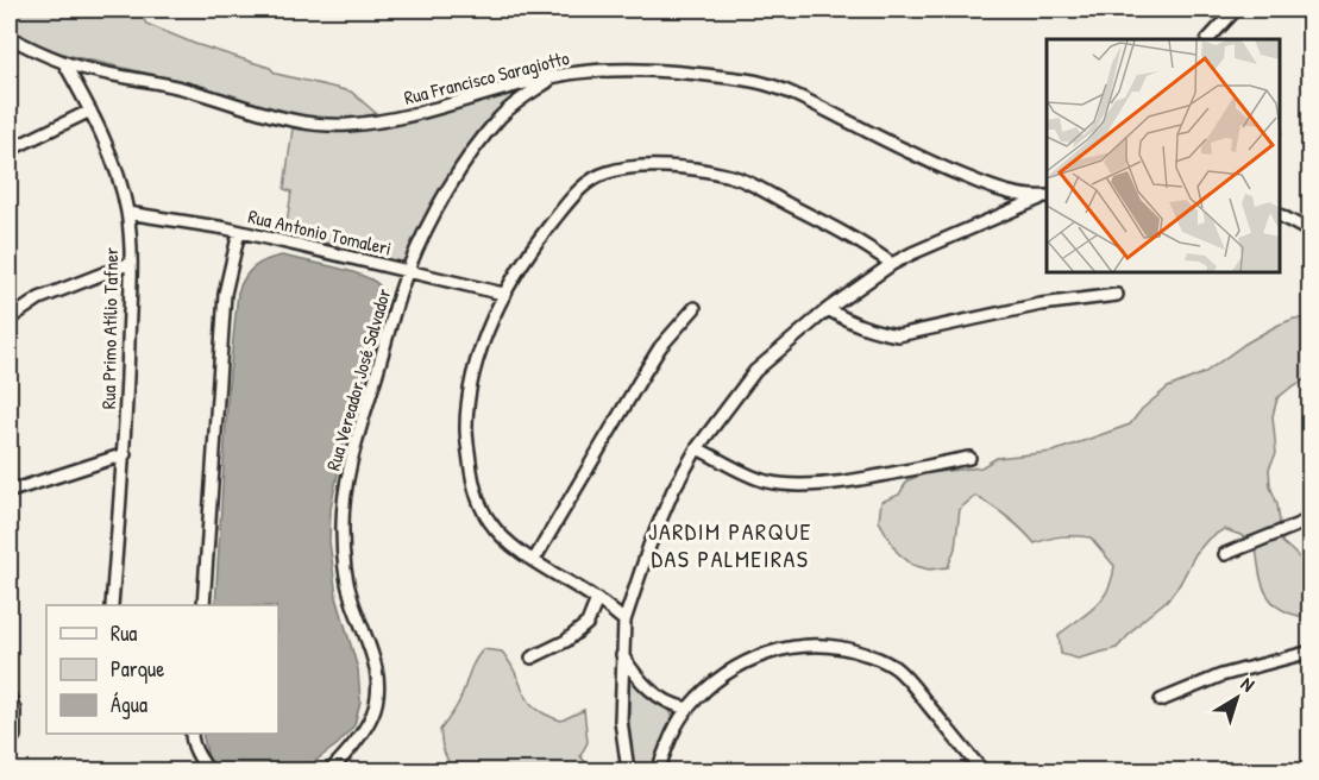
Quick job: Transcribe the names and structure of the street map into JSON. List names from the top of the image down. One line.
{"streets":{"street":["Rua Francisco Saragiotto","Rua Antonio Tomaleri","Rua Primo Atílio Tafner","Rua Vereador José Salvador"]},"crossings":[["Rua Francisco Saragiotto","Rua Primo Atílio Tafner"],["Rua Francisco Saragiotto","Rua Vereador José Salvador"],["Rua Antonio Tomaleri","Rua Primo Atílio Tafner"],["Rua Antonio Tomaleri","Rua Vereador José Salvador"]],"districts":["JARDIM PARQUE DAS PALMEIRAS"],"legend":["Rua","Parque","Água"],"north":"top right"}
